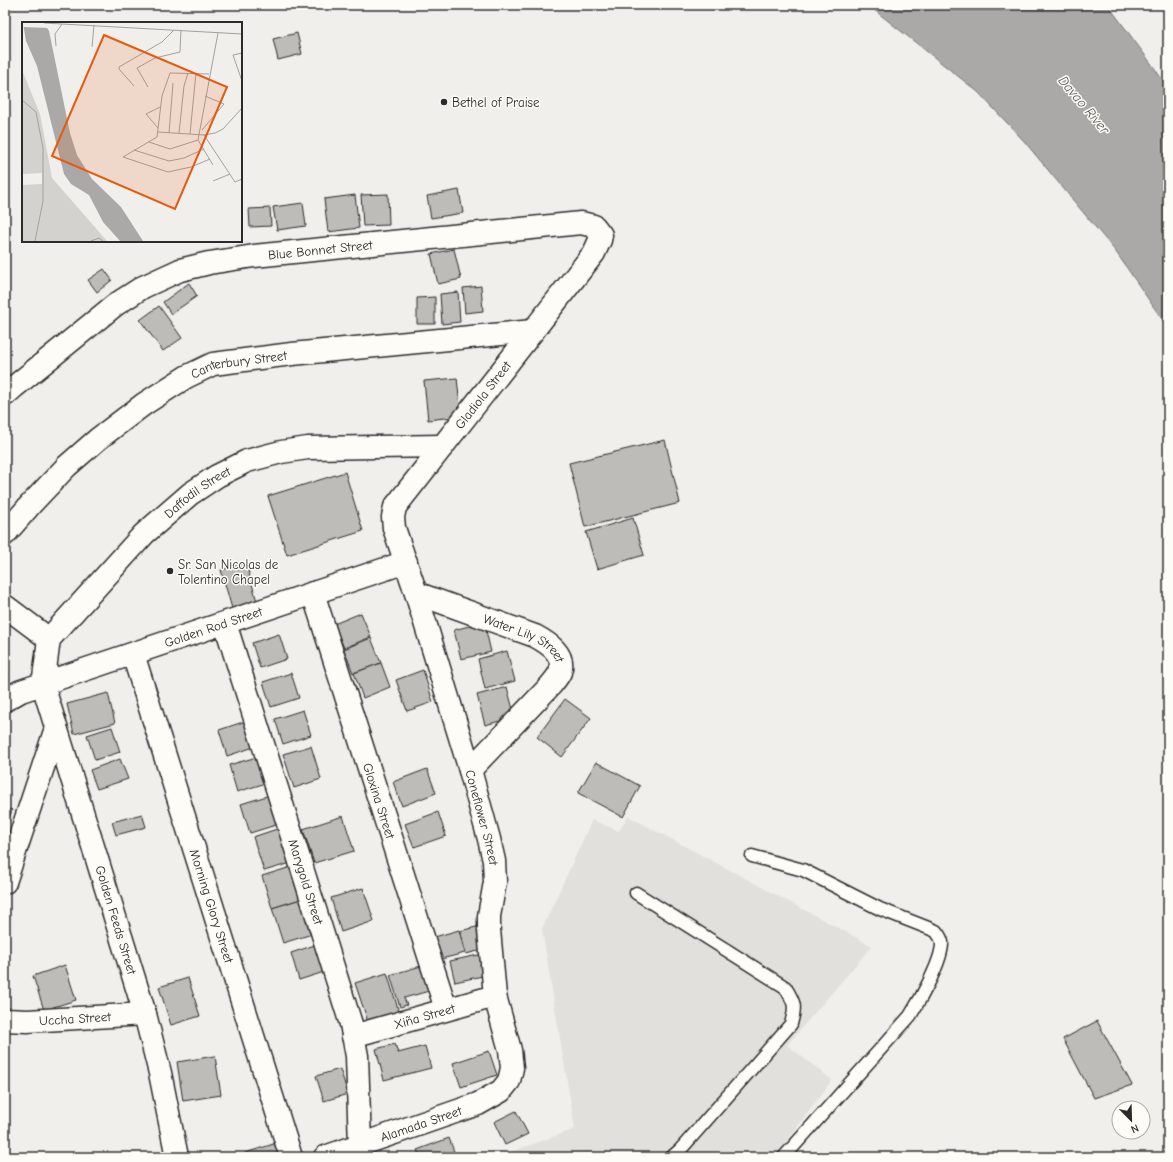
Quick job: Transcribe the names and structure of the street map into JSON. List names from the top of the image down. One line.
{"streets":{"street":["Blue Bonnet Street","Canterbury Street","Gladiola Street","Daffodil Street","Golden Rod Street","Water Lily Street","Gloxina Street","Coneflower Street","Marygold Street","Morning Glory Street","Golden Feeds Street","Xiña Street","Uccha Street","Alamada Street"]},"crossings":[["Blue Bonnet Street","Gladiola Street"],["Canterbury Street","Gladiola Street"],["Gladiola Street","Daffodil Street"],["Gladiola Street","Golden Rod Street"],["Gladiola Street","Coneflower Street"],["Golden Rod Street","Gloxina Street"],["Golden Rod Street","Coneflower Street"],["Golden Rod Street","Marygold Street"],["Golden Rod Street","Morning Glory Street"],["Golden Rod Street","Golden Feeds Street"],["Water Lily Street","Coneflower Street"],["Gloxina Street","Xiña Street"],["Coneflower Street","Xiña Street"],["Coneflower Street","Alamada Street"],["Marygold Street","Xiña Street"],["Marygold Street","Alamada Street"],["Golden Feeds Street","Uccha Street"]],"water":["Davao River"],"places":["Bethel of Praise","Sr. San Nicolas de Tolentino Chapel"],"north":"bottom right"}
